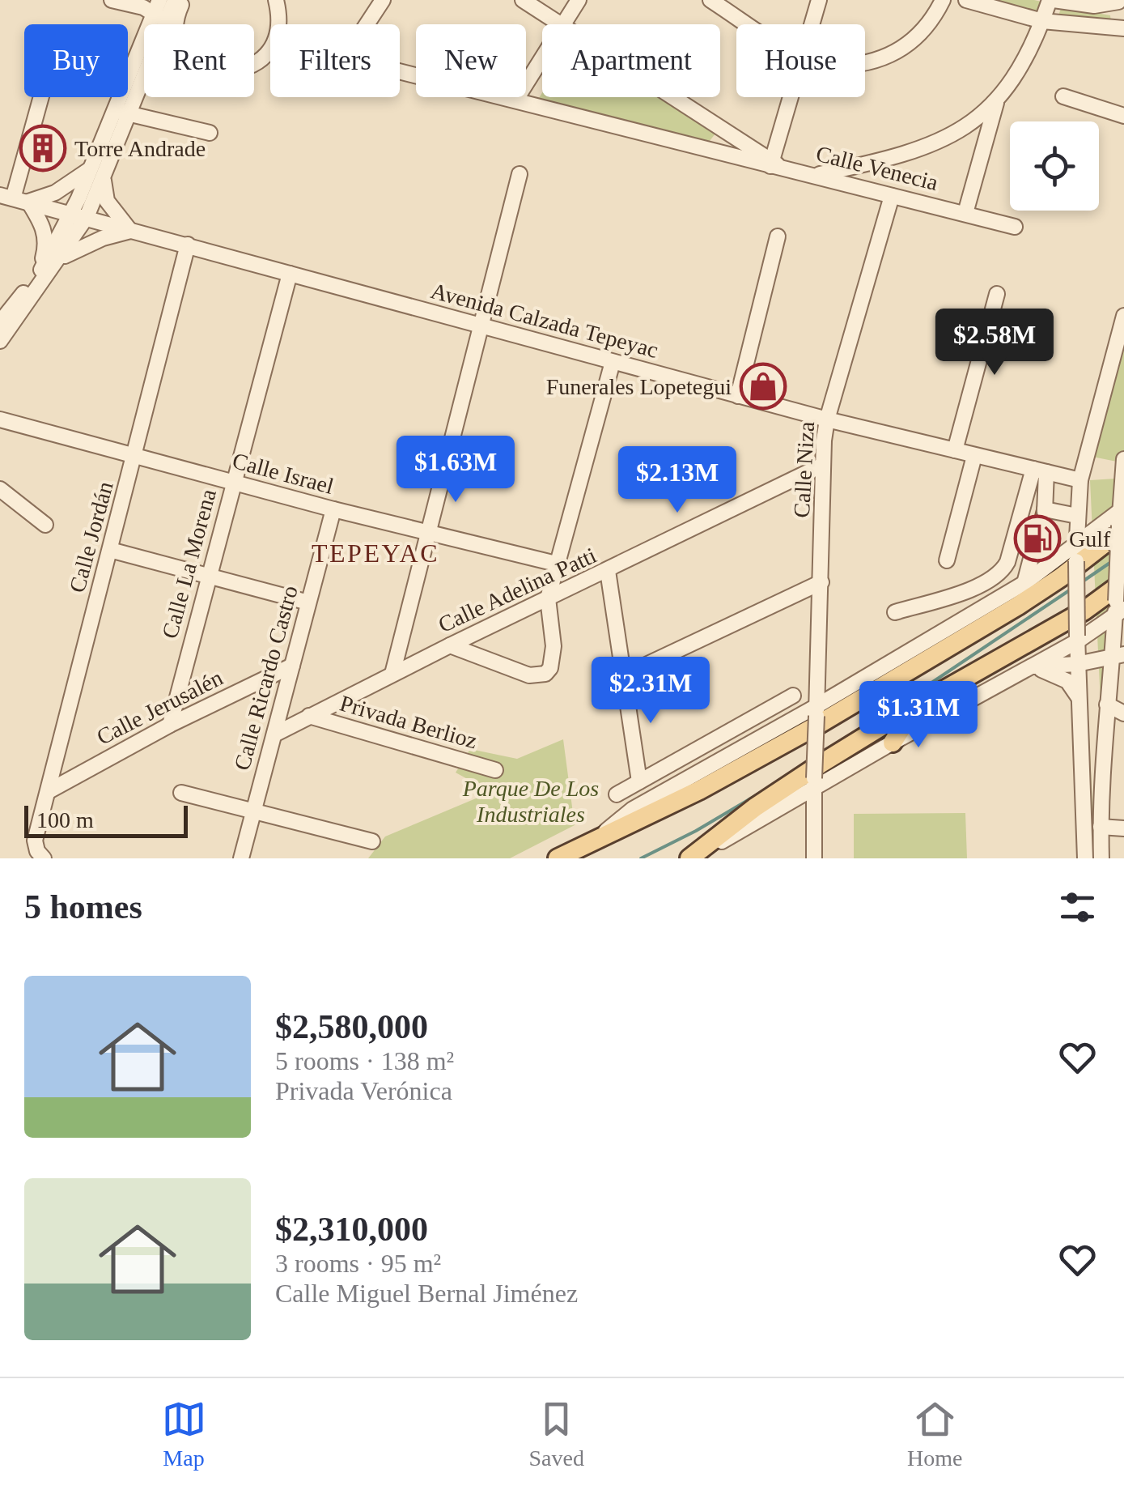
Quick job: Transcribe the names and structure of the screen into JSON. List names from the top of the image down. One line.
{"streets":{"street":["Calle Venecia","Avenida Calzada Tepeyac","Calle Niza","Calle Israel","Calle Jordán","Calle La Morena","Calle Adelina Patti","Calle Ricardo Castro","Calle Jerusalén","Privada Berlioz"]},"crossings":[["Calle Venecia","Calle Niza"],["Avenida Calzada Tepeyac","Calle Niza"],["Avenida Calzada Tepeyac","Calle Jordán"],["Avenida Calzada Tepeyac","Calle La Morena"],["Calle Niza","Calle Adelina Patti"],["Calle Israel","Calle Jordán"],["Calle Israel","Calle La Morena"],["Calle Israel","Calle Ricardo Castro"],["Calle Jordán","Calle Jerusalén"],["Calle La Morena","Calle Jerusalén"],["Calle Adelina Patti","Calle Ricardo Castro"],["Calle Adelina Patti","Privada Berlioz"],["Calle Ricardo Castro","Calle Jerusalén"]],"districts":["TEPEYAC"],"parks":["Parque De Los Industriales"],"places":{"building":["Torre Andrade"],"shop":["Funerales Lopetegui"],"fuel station":["Gulf"]},"scale_bar":"100 m","page":{"chip":["Buy","Rent","Filters","New","Apartment","House"],"price":["$2.58M","$1.63M","$2.13M","$2.31M","$1.31M"],"scale":"100 m","heading":"5 homes","list":[{"name":"$2,580,000","note":"5 rooms · 138 m² · Privada Verónica"},{"name":"$2,310,000","note":"3 rooms · 95 m² · Calle Miguel Bernal Jiménez"}],"tabs":["Map","Saved","Home"]}}
